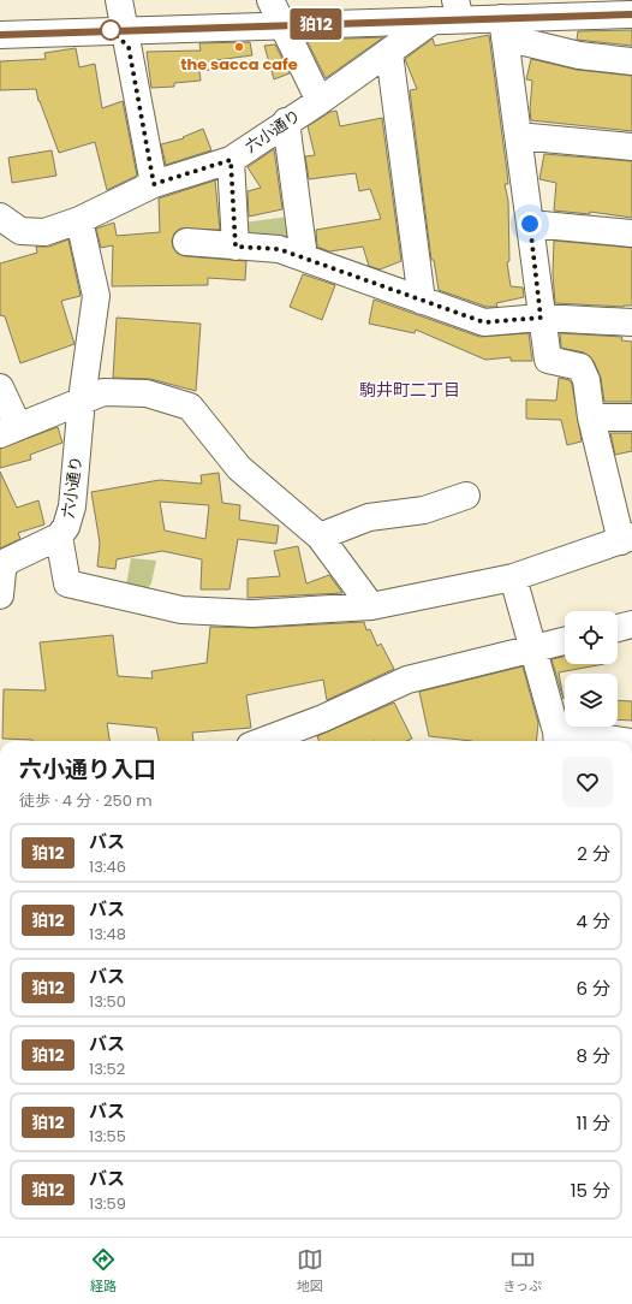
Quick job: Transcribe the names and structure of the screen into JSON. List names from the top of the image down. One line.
{"streets":{"street":["六小通り"]},"districts":["駒井町二丁目"],"places":["the sacca cafe"],"lines":["bus line 狛12"],"page":{"on_map":"狛12","heading":["六小通り入口","徒歩 · 4 分 · 250 m"],"list":[{"mark":"狛12","name":"バス","note":"13:46","value":"2 分"},{"mark":"狛12","name":"バス","note":"13:48","value":"4 分"},{"mark":"狛12","name":"バス","note":"13:50","value":"6 分"},{"mark":"狛12","name":"バス","note":"13:52","value":"8 分"},{"mark":"狛12","name":"バス","note":"13:55","value":"11 分"},{"mark":"狛12","name":"バス","note":"13:59","value":"15 分"}],"tabs":["経路","地図","きっぷ"]}}
